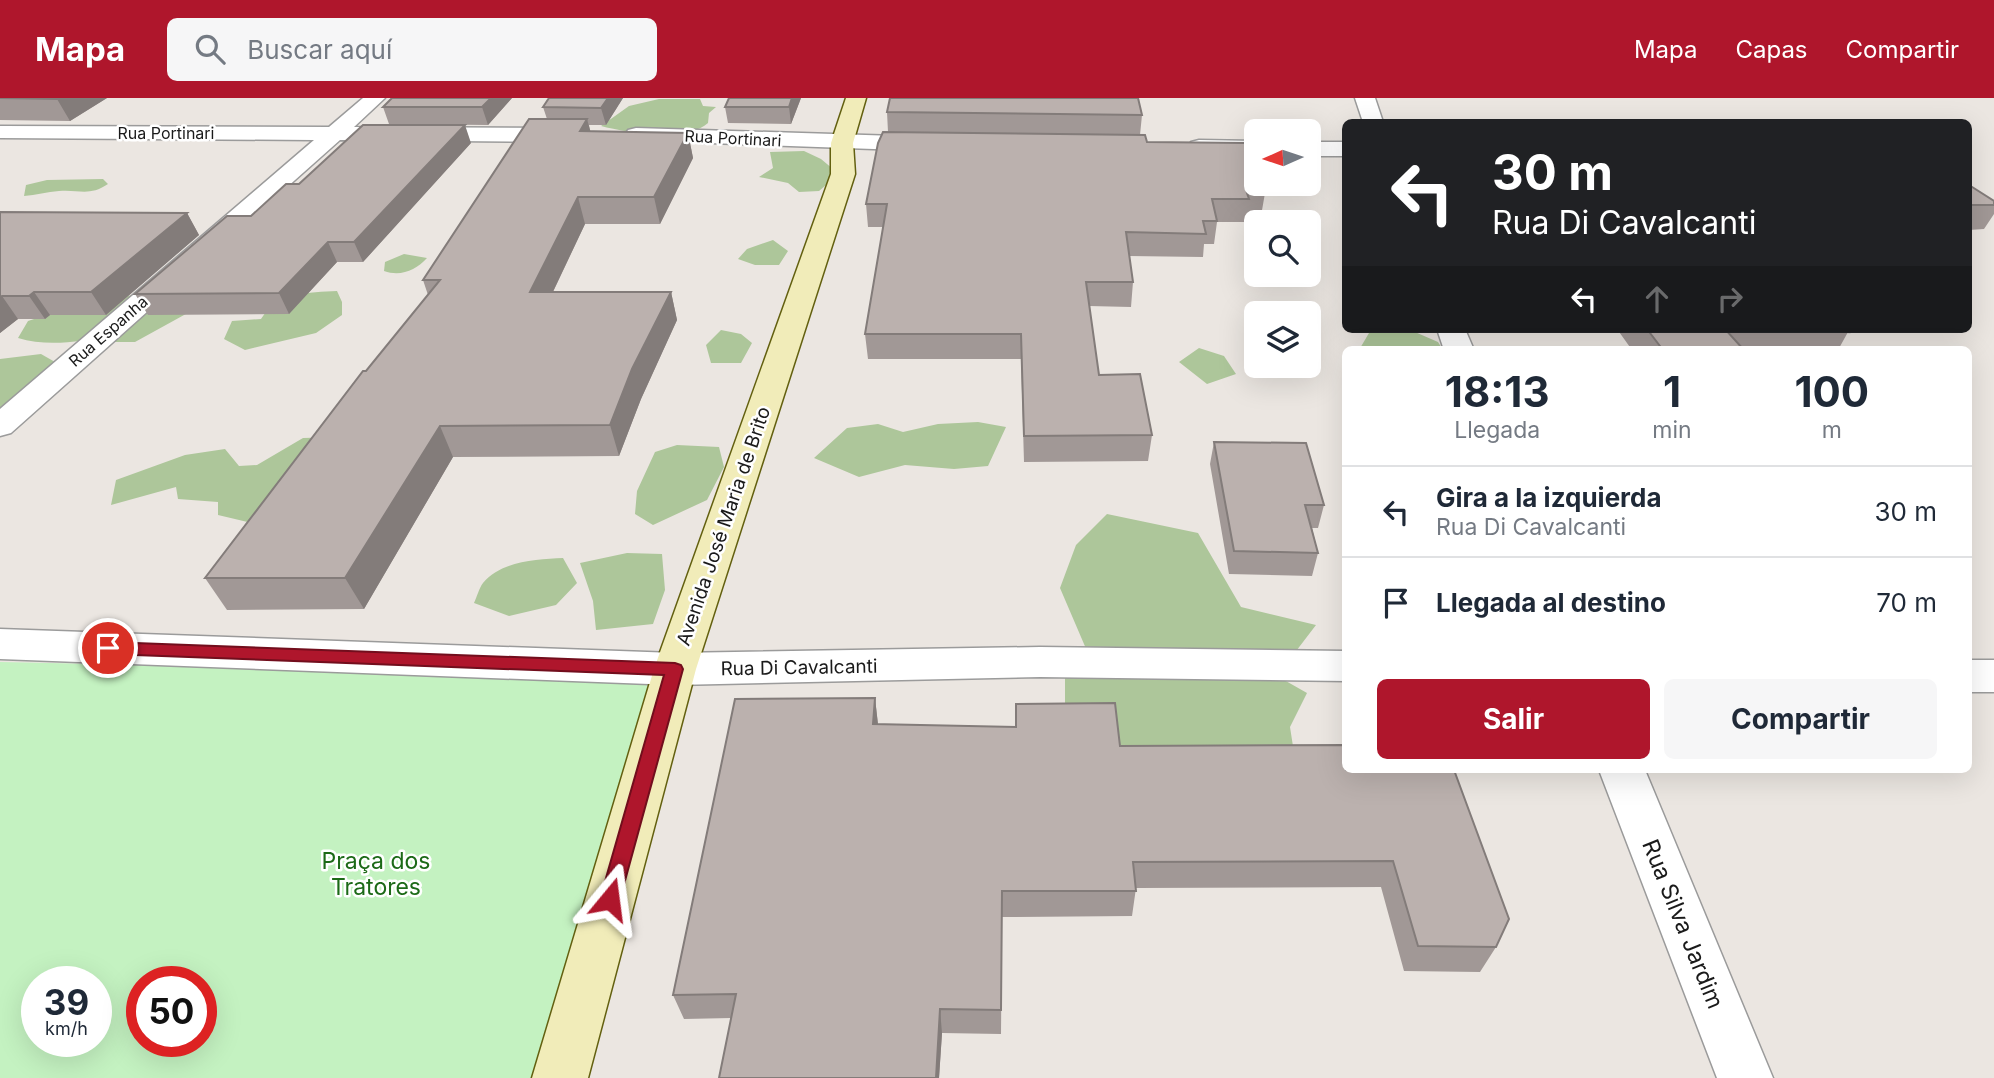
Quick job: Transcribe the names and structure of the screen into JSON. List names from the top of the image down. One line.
{"streets":{"main road":["Avenida José Maria de Brito"],"street":["Rua Portinari","Rua Espanha","Rua Di Cavalcanti","Rua Silva Jardim"]},"crossings":[["Rua Portinari","Rua Espanha"],["Rua Portinari","Avenida José Maria de Brito"],["Avenida José Maria de Brito","Rua Di Cavalcanti"]],"parks":["Praça dos Tratores"],"north":"left","page":{"header":"Mapa","search":"Buscar aquí","nav":["Mapa","Capas","Compartir"],"turn":["30 m","Rua Di Cavalcanti"],"eta":["18:13","Llegada","1","min","100","m"],"list":[{"name":"Gira a la izquierda","note":"Rua Di Cavalcanti","value":"30 m"},{"name":"Llegada al destino","value":"70 m"}],"buttons":["Salir","Compartir"],"speed":"39 km/h","limit":"50"}}
